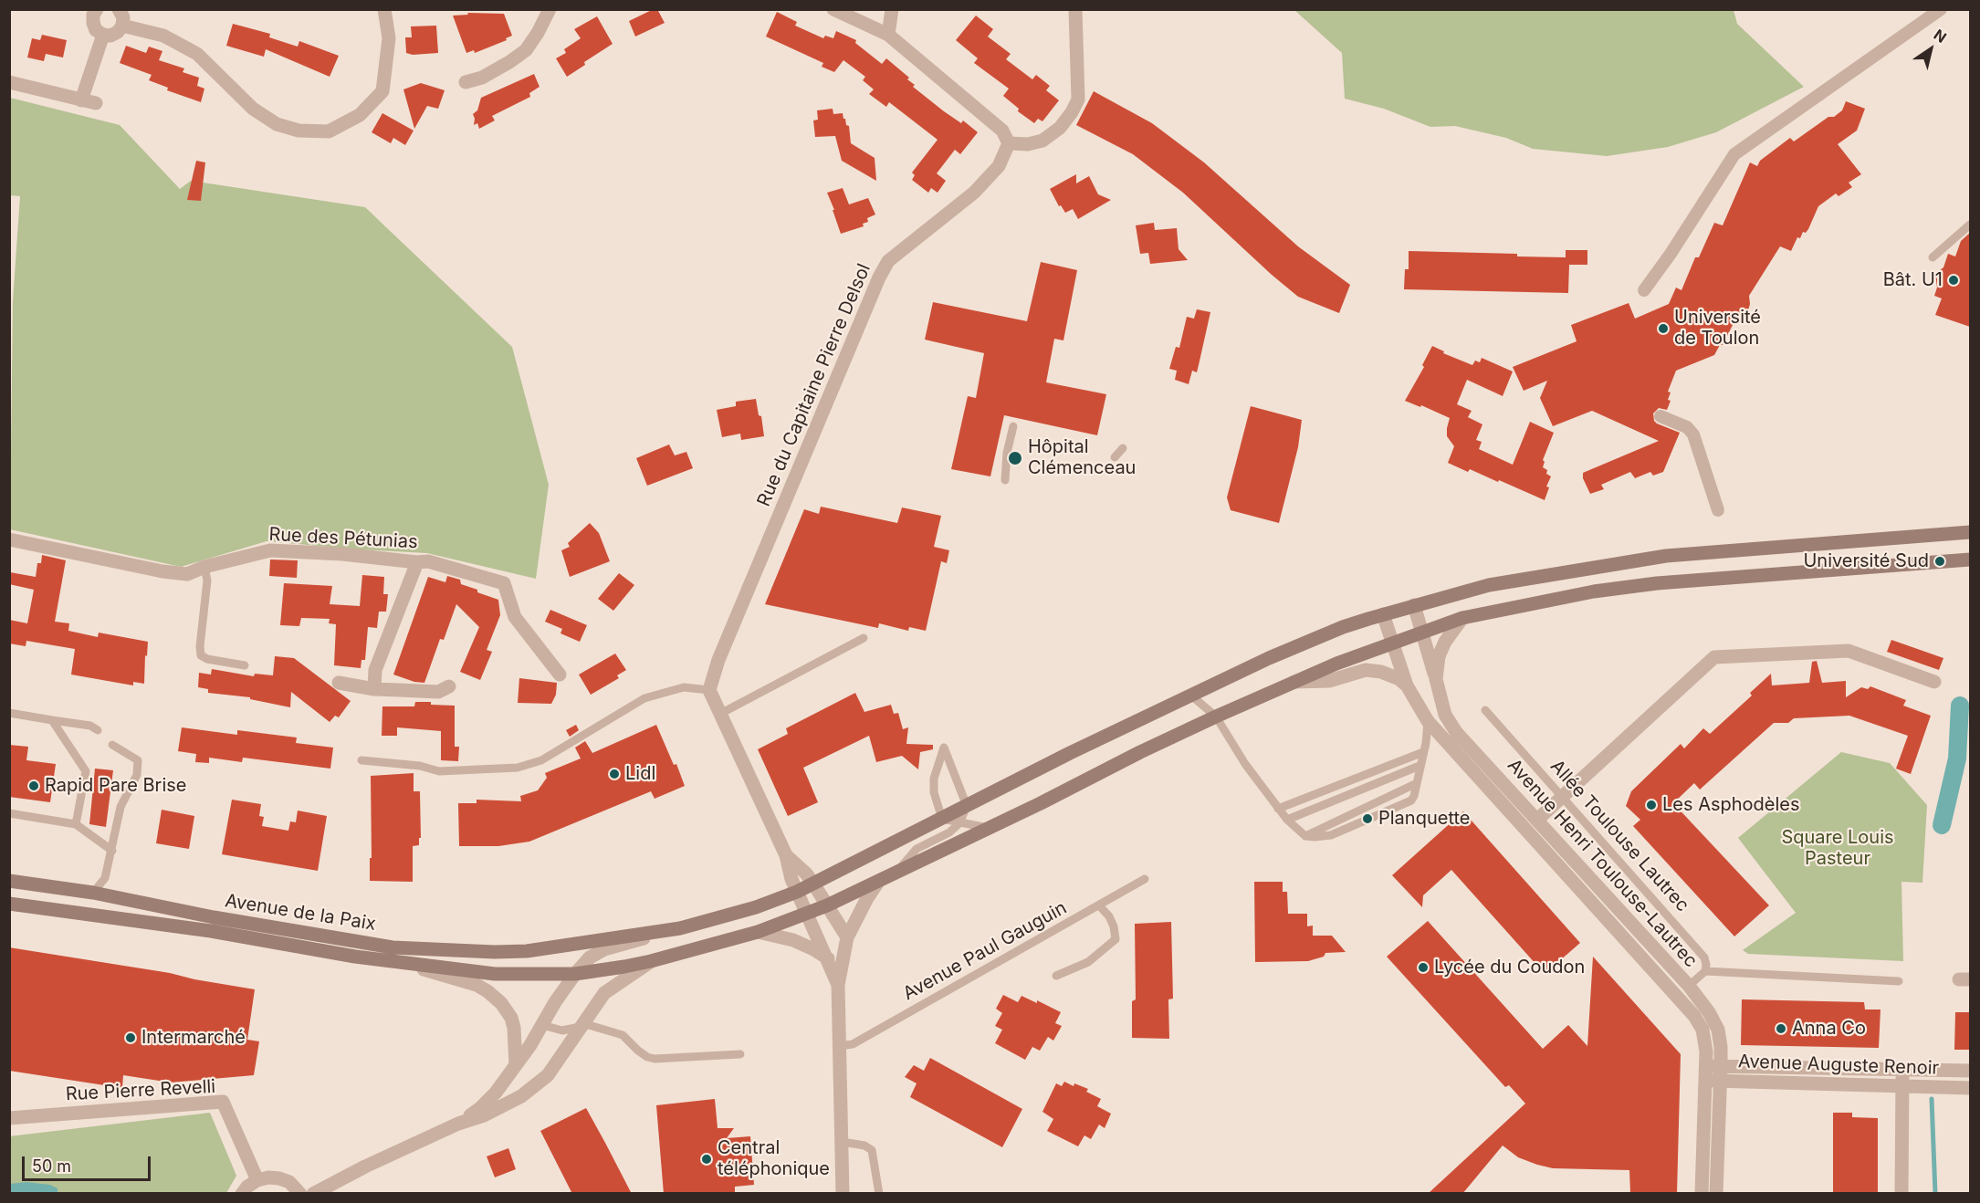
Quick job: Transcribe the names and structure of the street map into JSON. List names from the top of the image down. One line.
{"streets":{"main road":["Avenue de la Paix"],"street":["Rue du Capitaine Pierre Delsol","Rue des Pétunias","Avenue Henri Toulouse-Lautrec","Avenue Auguste Renoir","Rue Pierre Revelli"],"lane":["Allée Toulouse Lautrec","Avenue Paul Gauguin"]},"crossings":[["Avenue Henri Toulouse-Lautrec","Avenue de la Paix"],["Avenue Henri Toulouse-Lautrec","Avenue Auguste Renoir"]],"parks":["Square Louis Pasteur"],"places":["Bât. U1","Université de Toulon","Hôpital Clémenceau","Université Sud","Lidl","Rapid Pare Brise","Les Asphodèles","Planquette","Lycée du Coudon","Anna Co","Intermarché","Central téléphonique"],"scale_bar":"50 m","north":"top right"}
